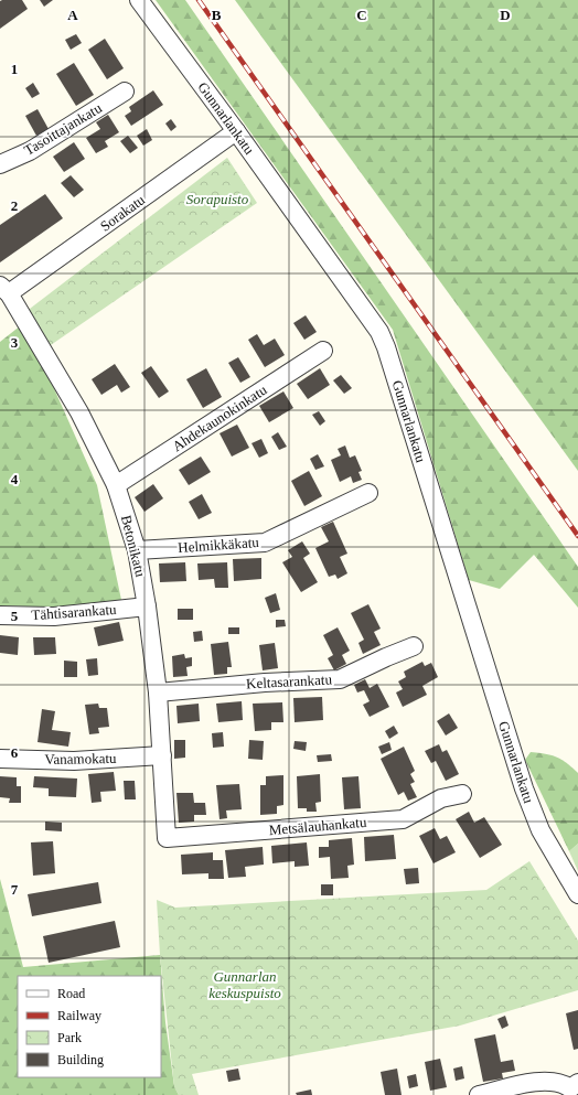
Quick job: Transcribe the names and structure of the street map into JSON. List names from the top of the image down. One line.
{"streets":{"street":["Gunnarlankatu","Tasoittajankatu","Sorakatu","Ahdekaunokinkatu","Helmikkäkatu","Betonikatu","Tähtisarankatu","Keltasarankatu","Vanamokatu","Metsälauhankatu"]},"crossings":[["Gunnarlankatu","Sorakatu"],["Sorakatu","Betonikatu"],["Ahdekaunokinkatu","Betonikatu"],["Helmikkäkatu","Betonikatu"],["Betonikatu","Tähtisarankatu"],["Betonikatu","Keltasarankatu"],["Betonikatu","Vanamokatu"],["Betonikatu","Metsälauhankatu"]],"parks":["Sorapuisto","Gunnarlan keskuspuisto"],"legend":["Road","Railway","Park","Building"],"grid":{"columns":["A","B","C","D"],"rows":["1","2","3","4","5","6","7"]}}
